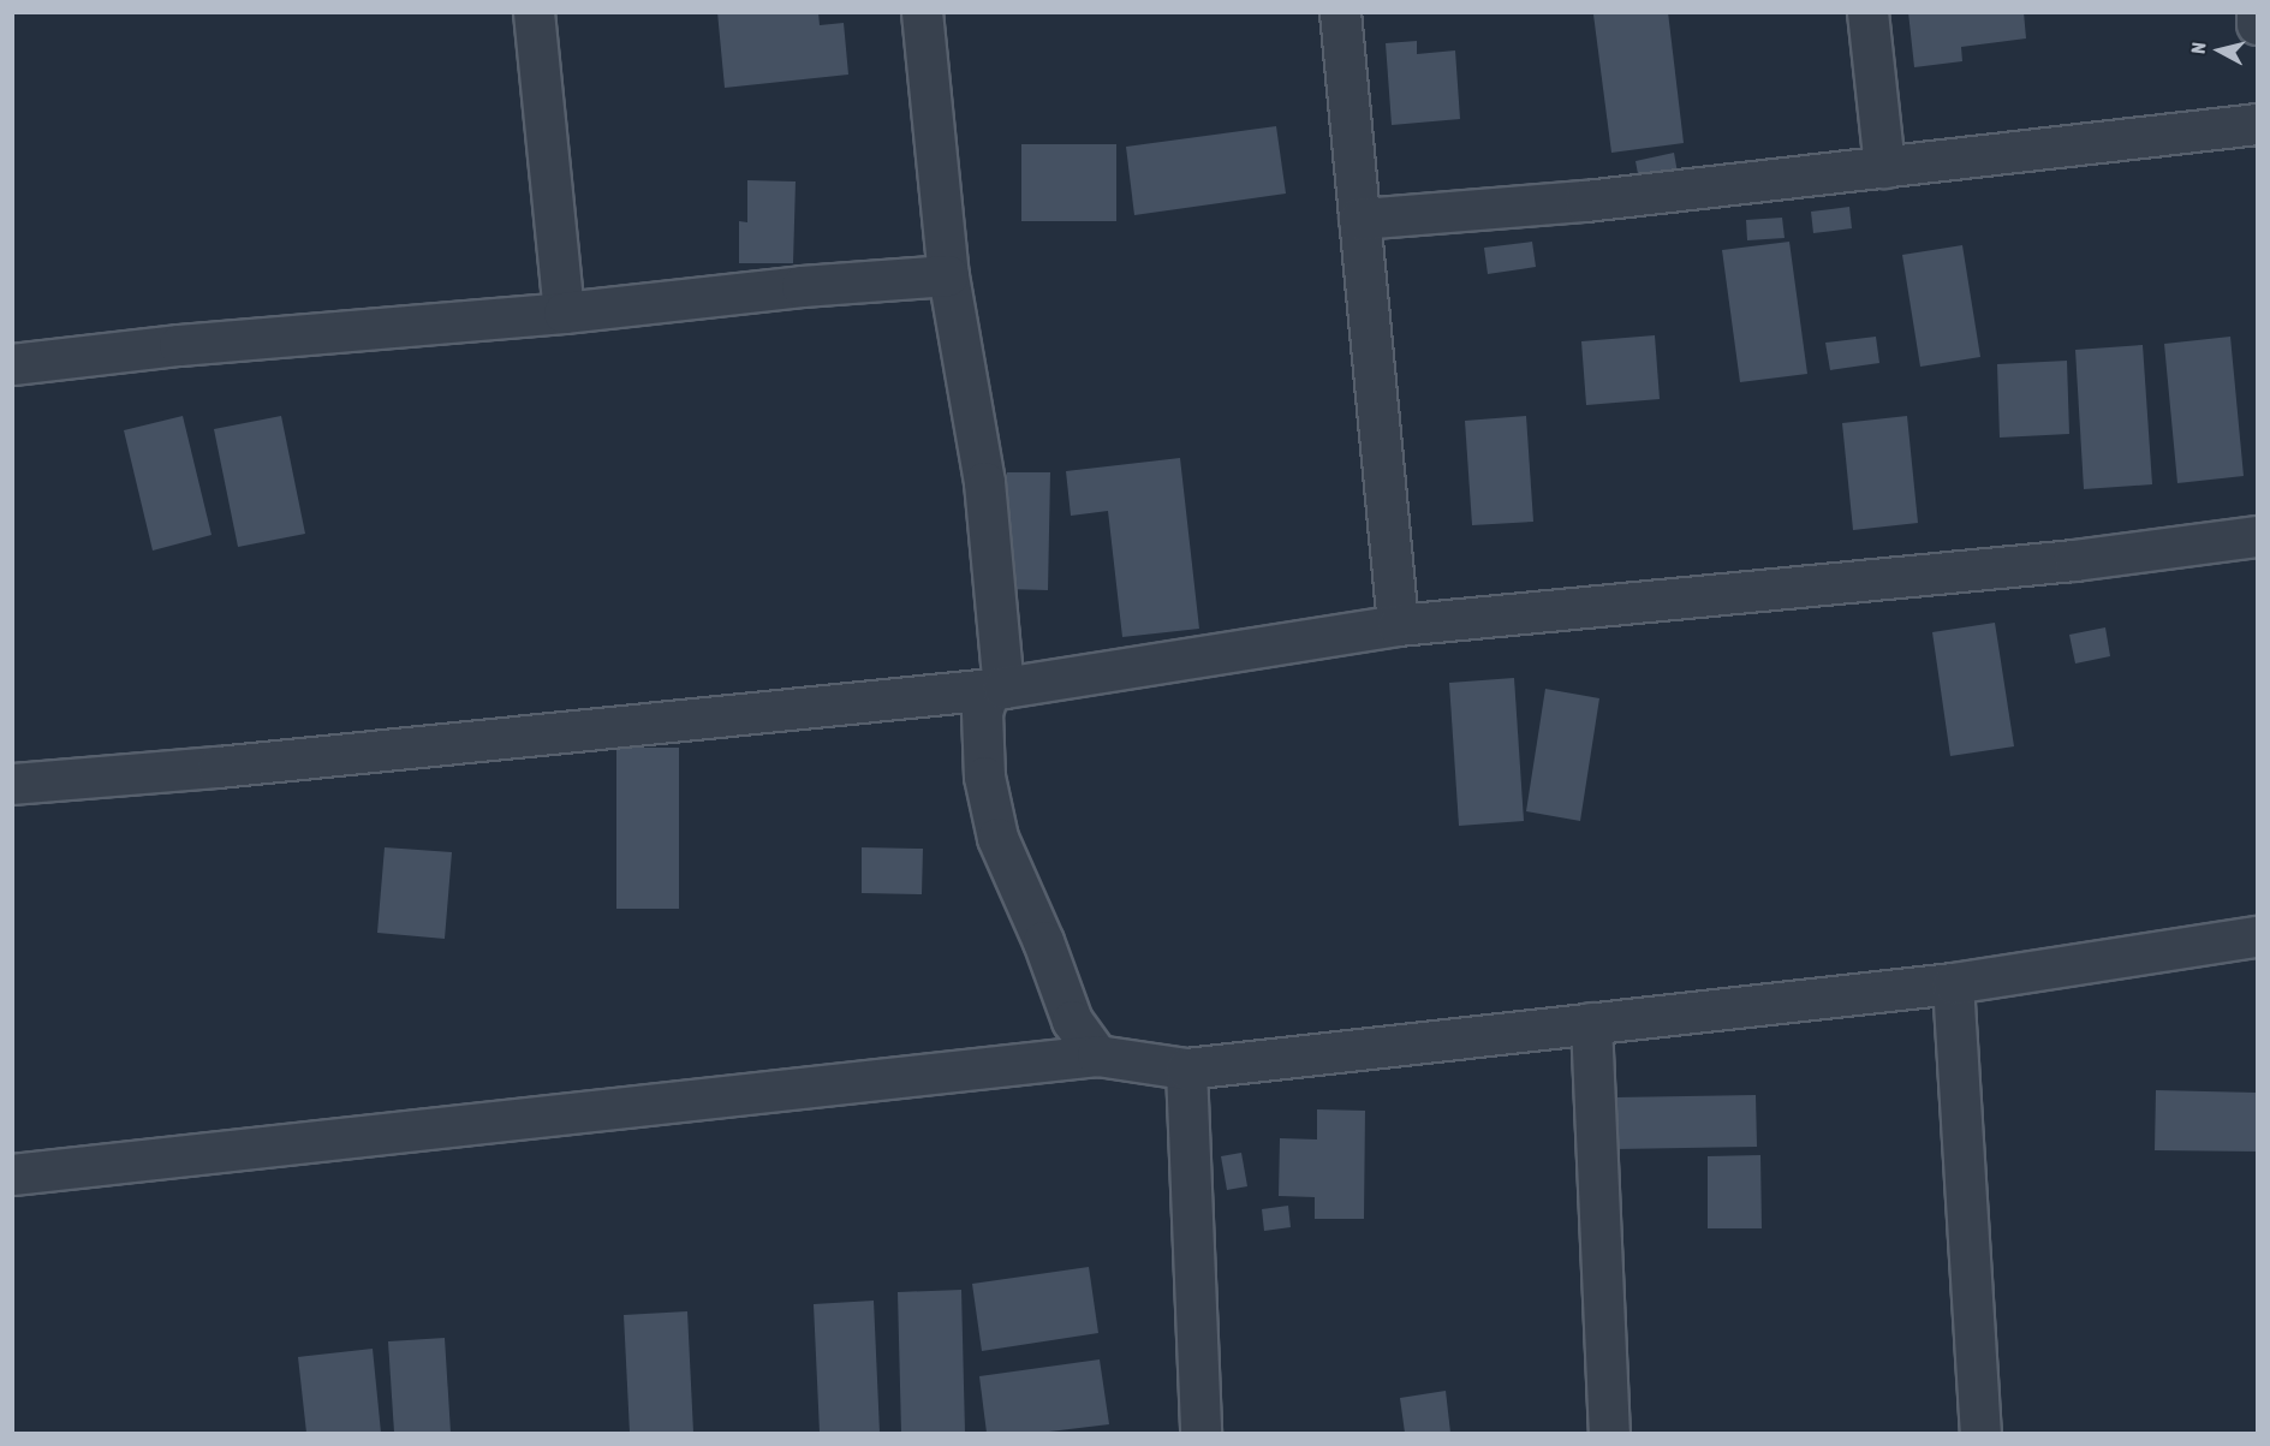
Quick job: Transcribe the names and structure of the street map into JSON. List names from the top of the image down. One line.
{"north":"left"}
